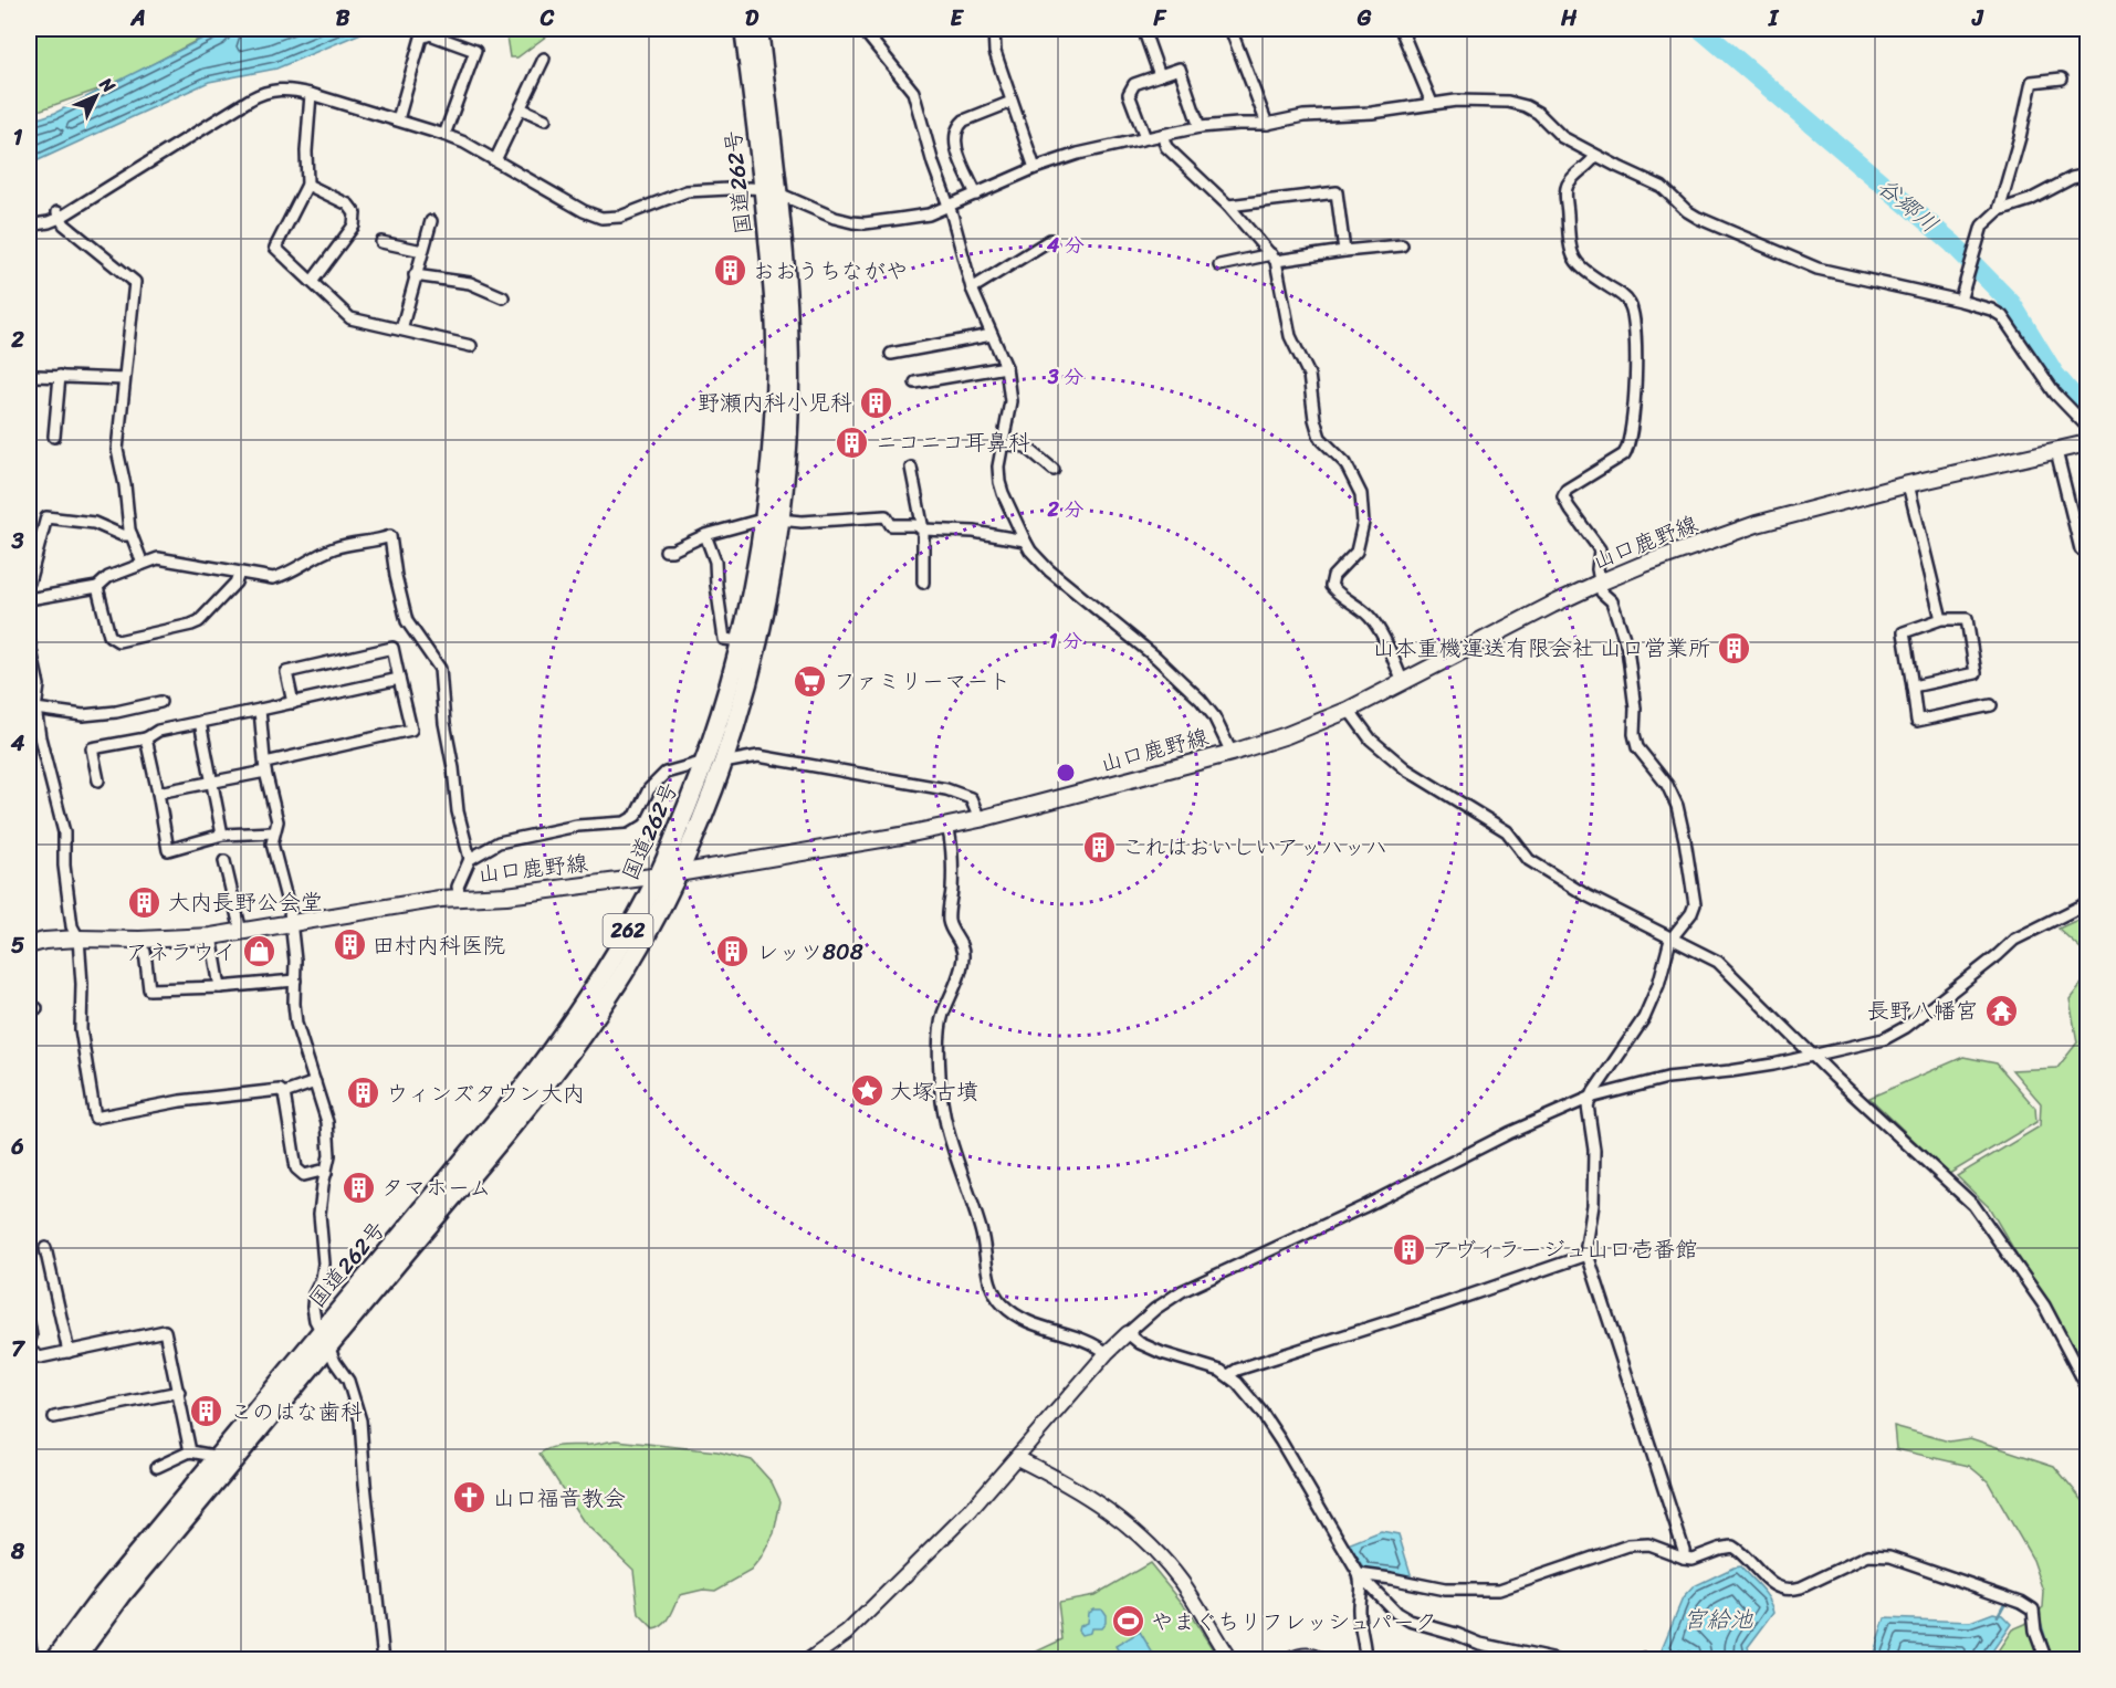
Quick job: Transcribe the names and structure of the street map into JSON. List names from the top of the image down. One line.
{"streets":{"highway":["国道262号","262"],"main road":["山口鹿野線"]},"crossings":[["国道262号","山口鹿野線"]],"water":["谷郷川","宮給池"],"places":{"building":["おおうちながや","野瀬内科小児科","ニコニコ耳鼻科","山本重機運送有限会社 山口営業所","これはおいしいアッハッハ","大内長野公会堂","田村内科医院","レッツ808","ウィンズタウン大内","タマホーム","アヴィラージュ山口壱番館","このはな歯科"],"supermarket":["ファミリーマート"],"shop":["アネラウイ"],"temple":["長野八幡宮"],"place":["大塚古墳"],"church":["山口福音教会"],"sports":["やまぐちリフレッシュパーク"]},"north":"top right","grid":{"columns":["A","B","C","D","E","F","G","H","I","J"],"rows":["1","2","3","4","5","6","7","8"]},"rings":["4 分","3 分","2 分","1 分"]}
